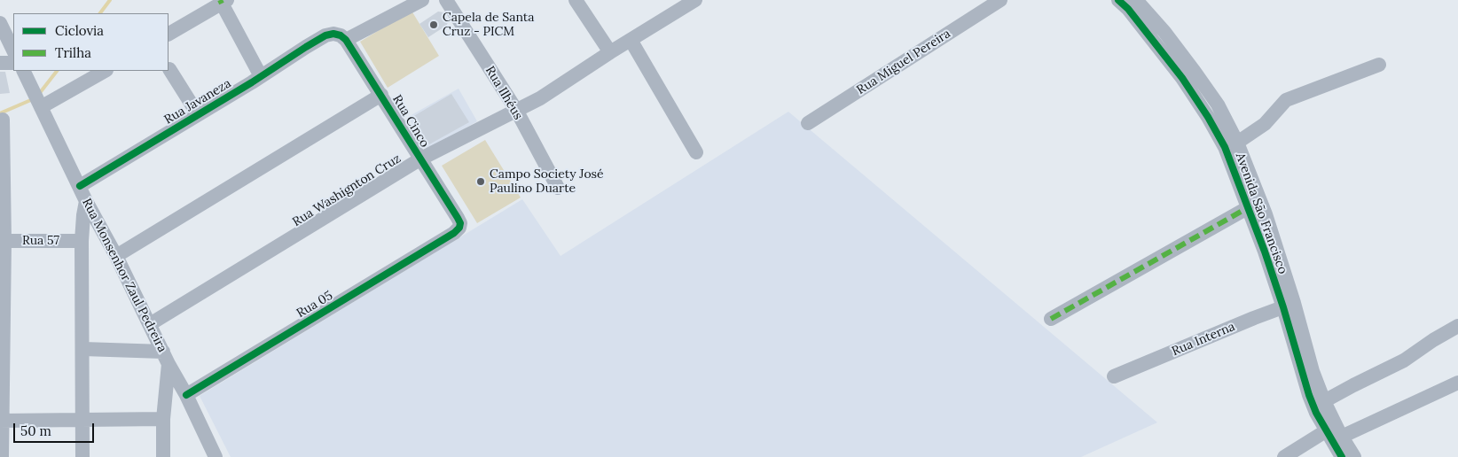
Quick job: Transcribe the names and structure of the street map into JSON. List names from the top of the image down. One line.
{"streets":{"street":["Rua Miguel Pereira","Rua Ilhéus","Rua Javaneza","Rua Cinco","Rua Washignton Cruz","Avenida São Francisco","Rua 57","Rua Monsenhor Zaul Pedreira","Rua 05","Rua Interna"]},"crossings":[["Rua Ilhéus","Rua Washignton Cruz"],["Rua Javaneza","Rua Cinco"],["Rua Javaneza","Rua Monsenhor Zaul Pedreira"],["Rua Cinco","Rua Washignton Cruz"],["Rua Cinco","Rua Monsenhor Zaul Pedreira"],["Rua Cinco","Rua 05"],["Rua Washignton Cruz","Rua Monsenhor Zaul Pedreira"],["Avenida São Francisco","Rua Interna"],["Rua Monsenhor Zaul Pedreira","Rua 05"]],"places":["Capela de Santa Cruz - PICM","Campo Society José Paulino Duarte"],"legend":["Ciclovia","Trilha"],"scale_bar":"50 m"}
